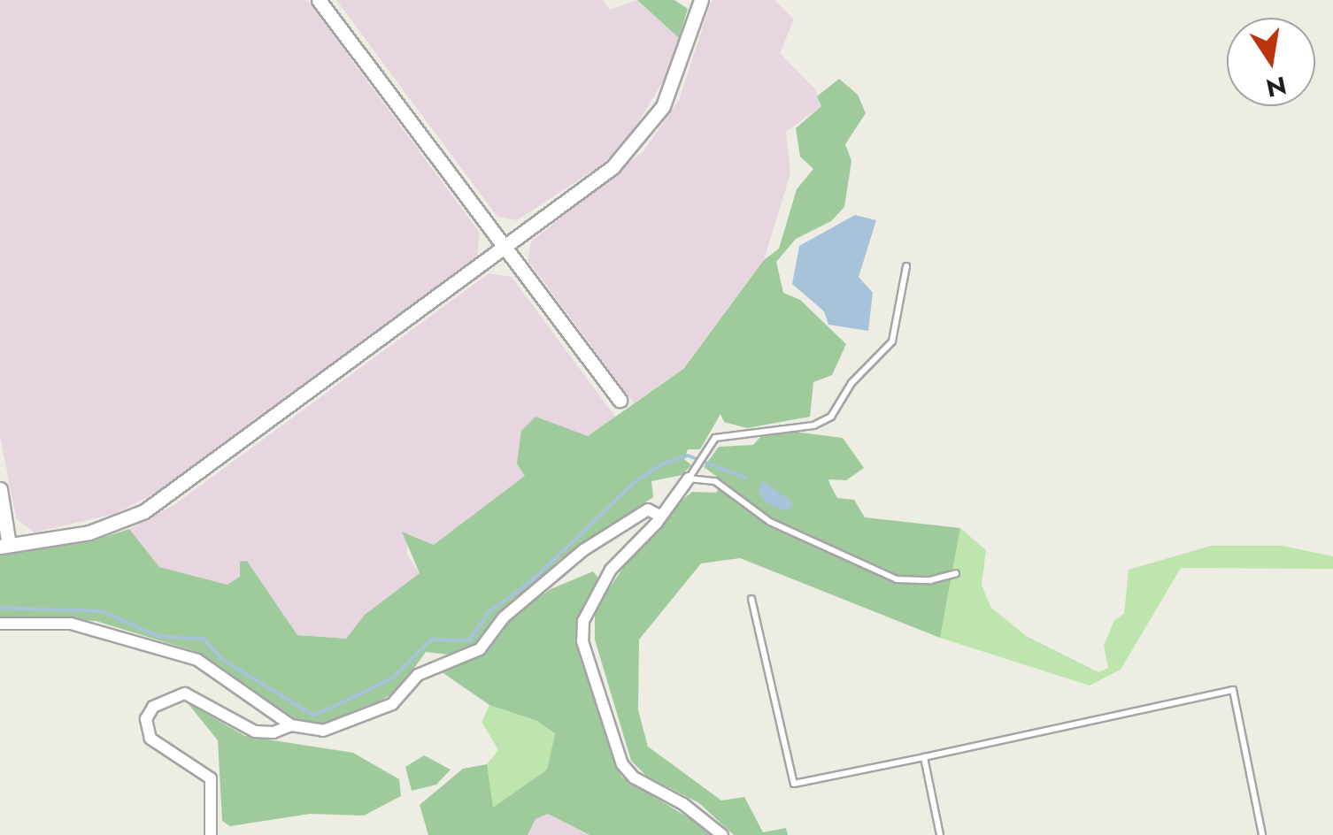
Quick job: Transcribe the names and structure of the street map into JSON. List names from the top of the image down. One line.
{"north":"bottom"}
